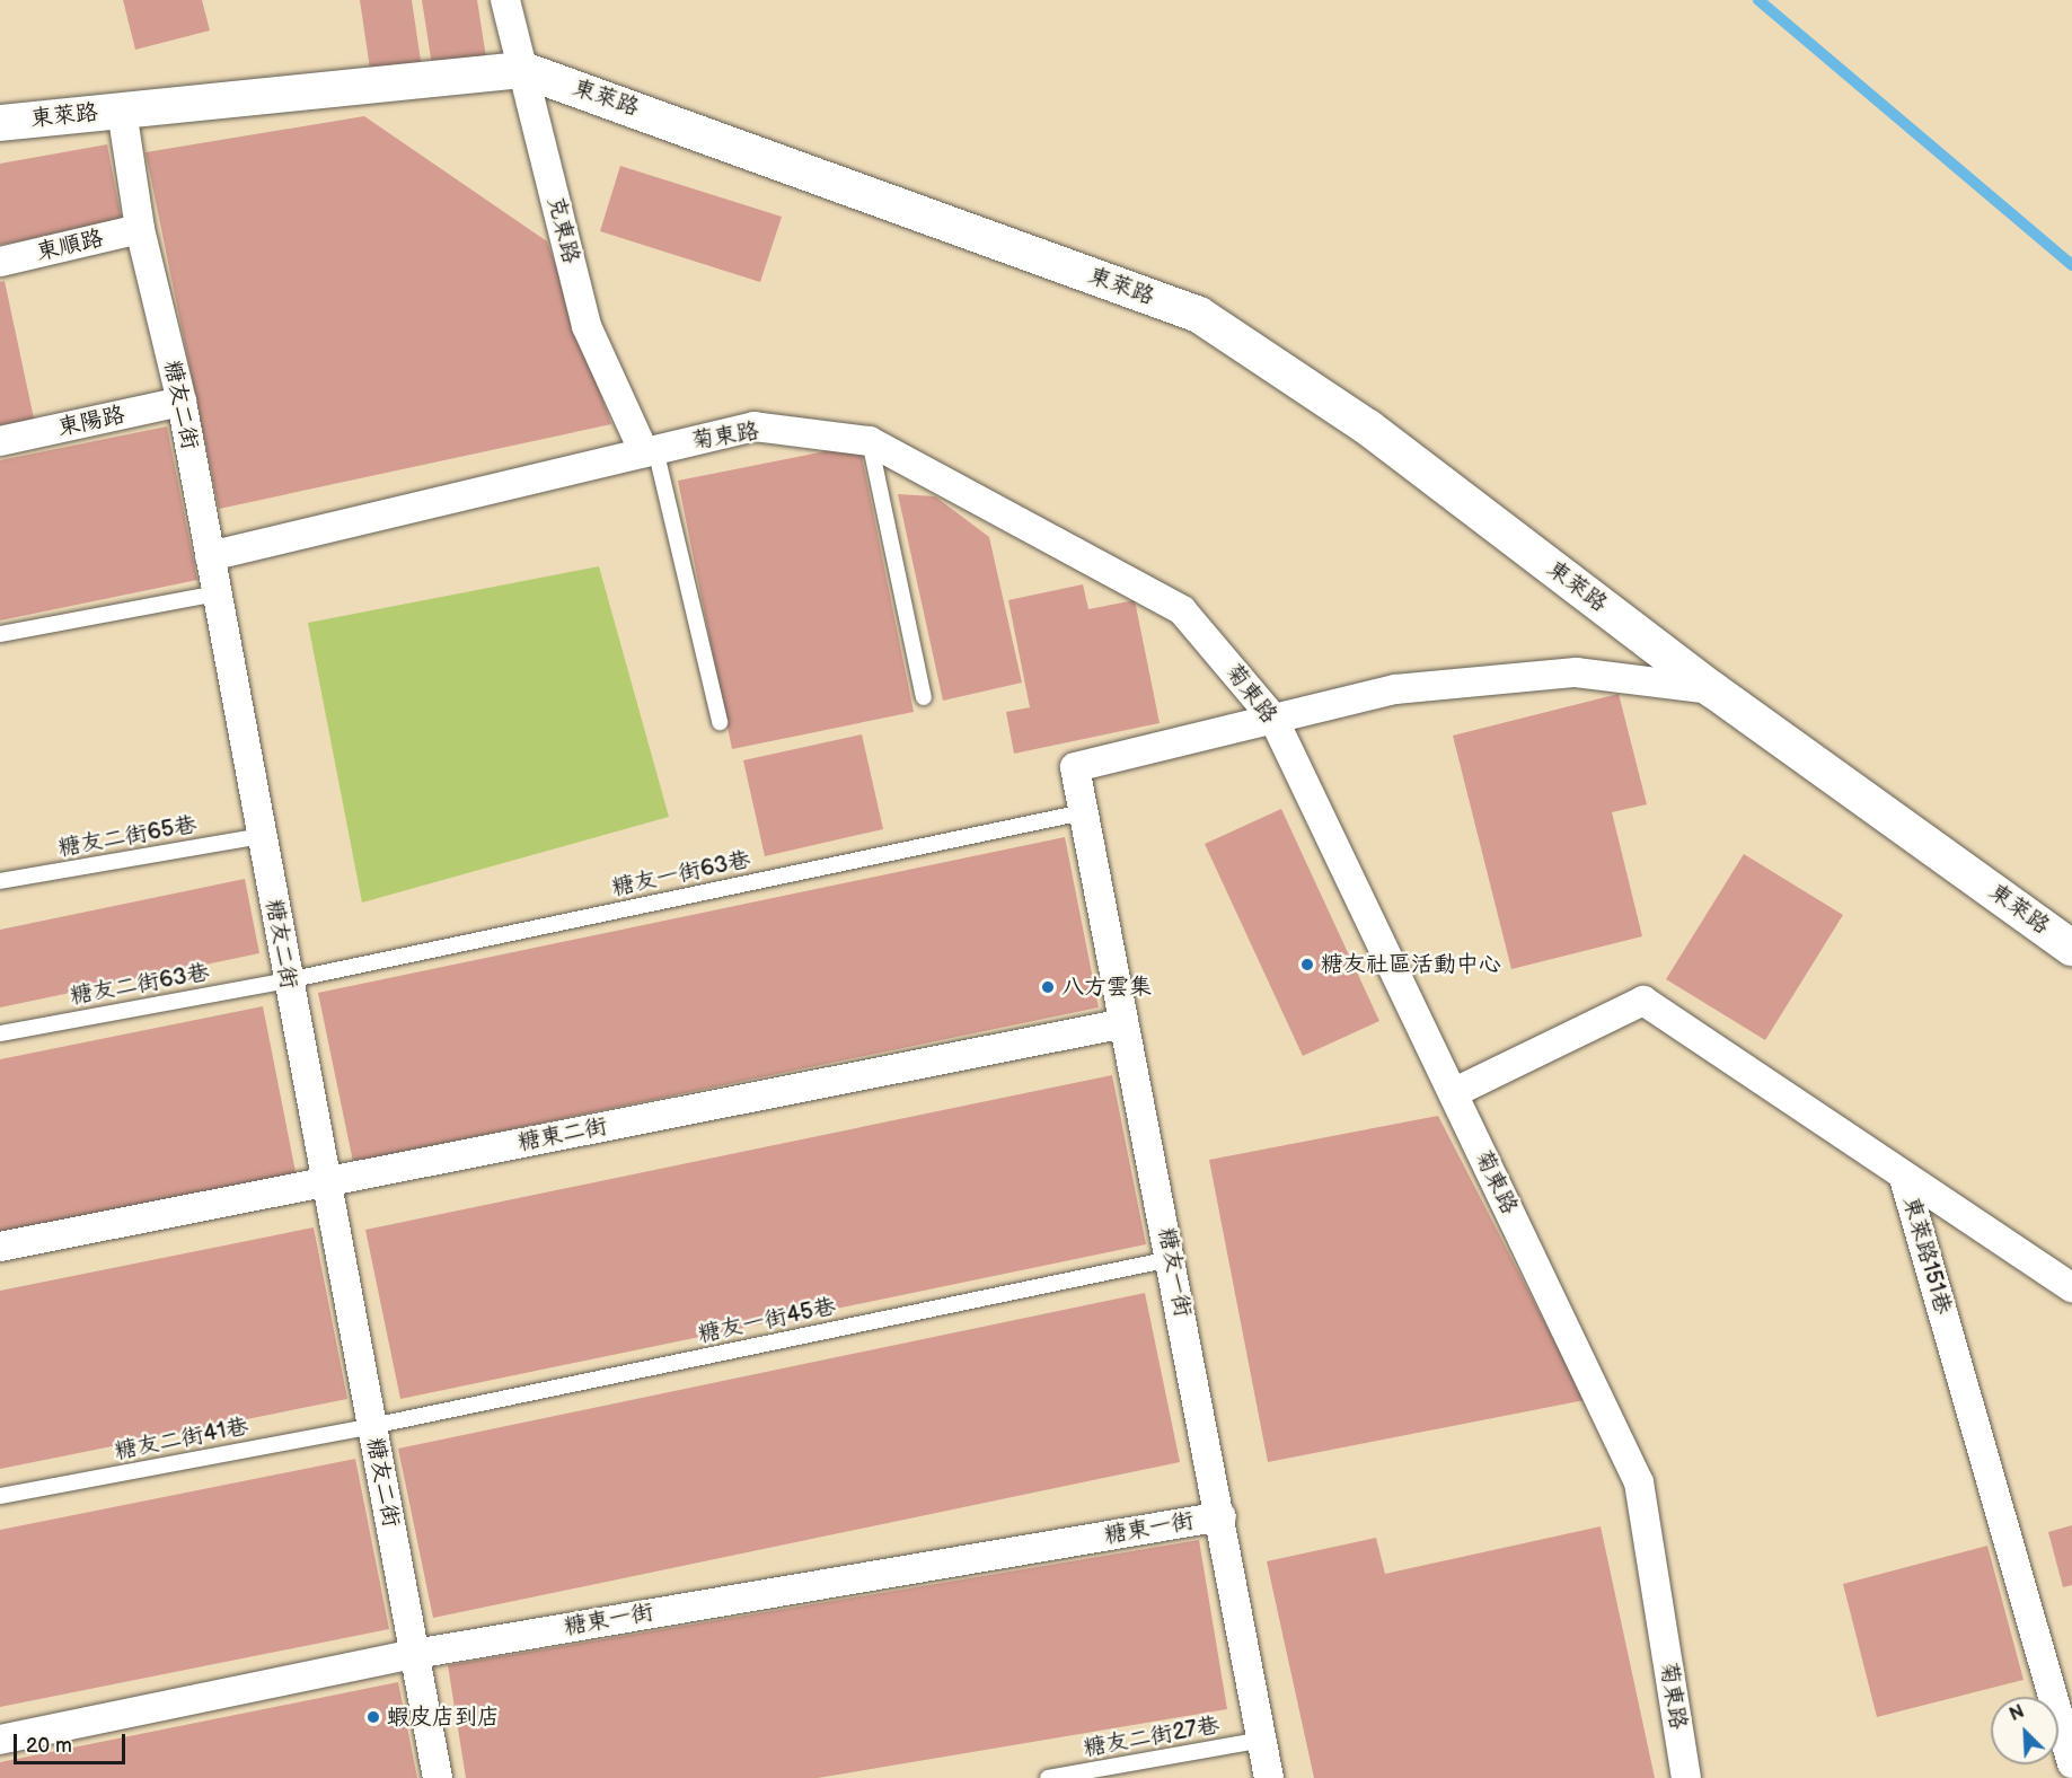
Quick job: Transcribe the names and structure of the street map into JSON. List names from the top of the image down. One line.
{"streets":{"street":["東萊路","克東路","東順路","糖友二街","東陽路","菊東路","糖東二街","東萊路151巷","糖友一街","糖東一街"],"lane":["糖友二街65巷","糖友一街63巷","糖友二街63巷","糖友一街45巷","糖友二街41巷","糖友二街27巷"]},"crossings":[["東萊路","克東路"],["東萊路","糖友二街"],["克東路","菊東路"],["東順路","糖友二街"],["糖友二街","東陽路"],["糖友二街","菊東路"],["糖友二街","糖友二街65巷"],["糖友二街","糖友一街63巷"],["糖友二街","糖友二街63巷"],["糖友二街","糖東二街"],["糖友二街","糖友一街45巷"],["糖友二街","糖友二街41巷"],["糖友二街","糖東一街"],["菊東路","東萊路151巷"],["菊東路","糖友一街"],["糖友一街63巷","糖友二街63巷"],["糖友一街63巷","糖友一街"],["糖東二街","糖友一街"],["糖友一街","糖友一街45巷"],["糖友一街","糖東一街"],["糖友一街","糖友二街27巷"],["糖友一街45巷","糖友二街41巷"]],"places":["糖友社區活動中心","八方雲集","蝦皮店到店"],"scale_bar":"20 m","north":"top left"}
